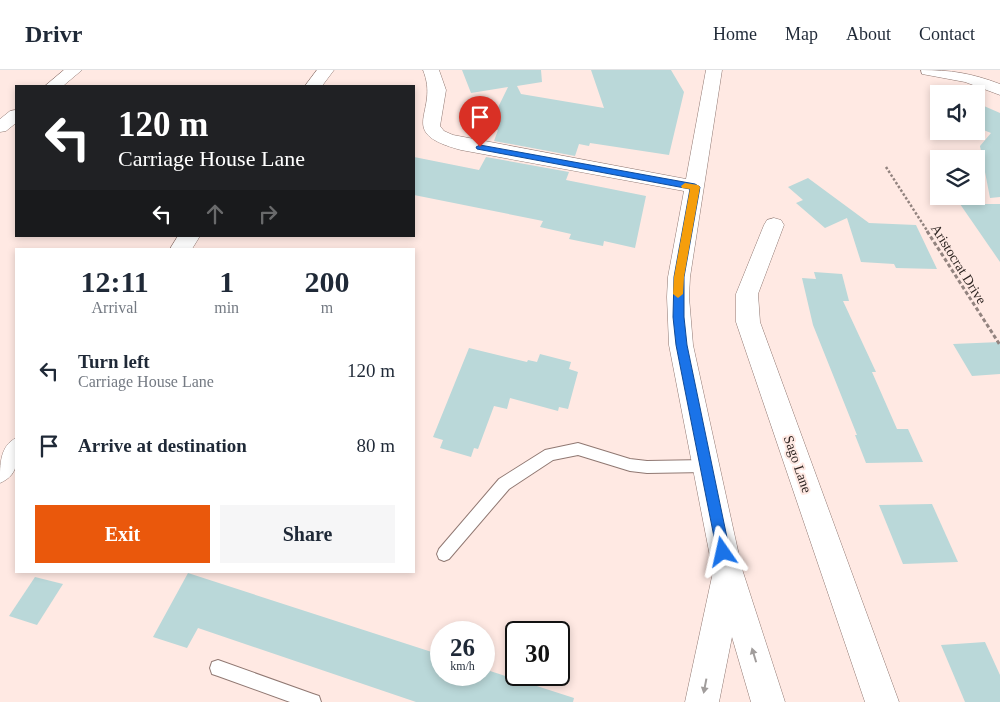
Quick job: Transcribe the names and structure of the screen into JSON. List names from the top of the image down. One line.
{"streets":{"street":["Sago Lane"],"path":["Aristocrat Drive"]},"page":{"header":"Drivr","nav":["Home","Map","About","Contact"],"turn":["120 m","Carriage House Lane"],"eta":["12:11","Arrival","1","min","200","m"],"list":[{"name":"Turn left","note":"Carriage House Lane","value":"120 m"},{"name":"Arrive at destination","value":"80 m"}],"buttons":["Exit","Share"],"speed":"26 km/h","limit":"30"}}
